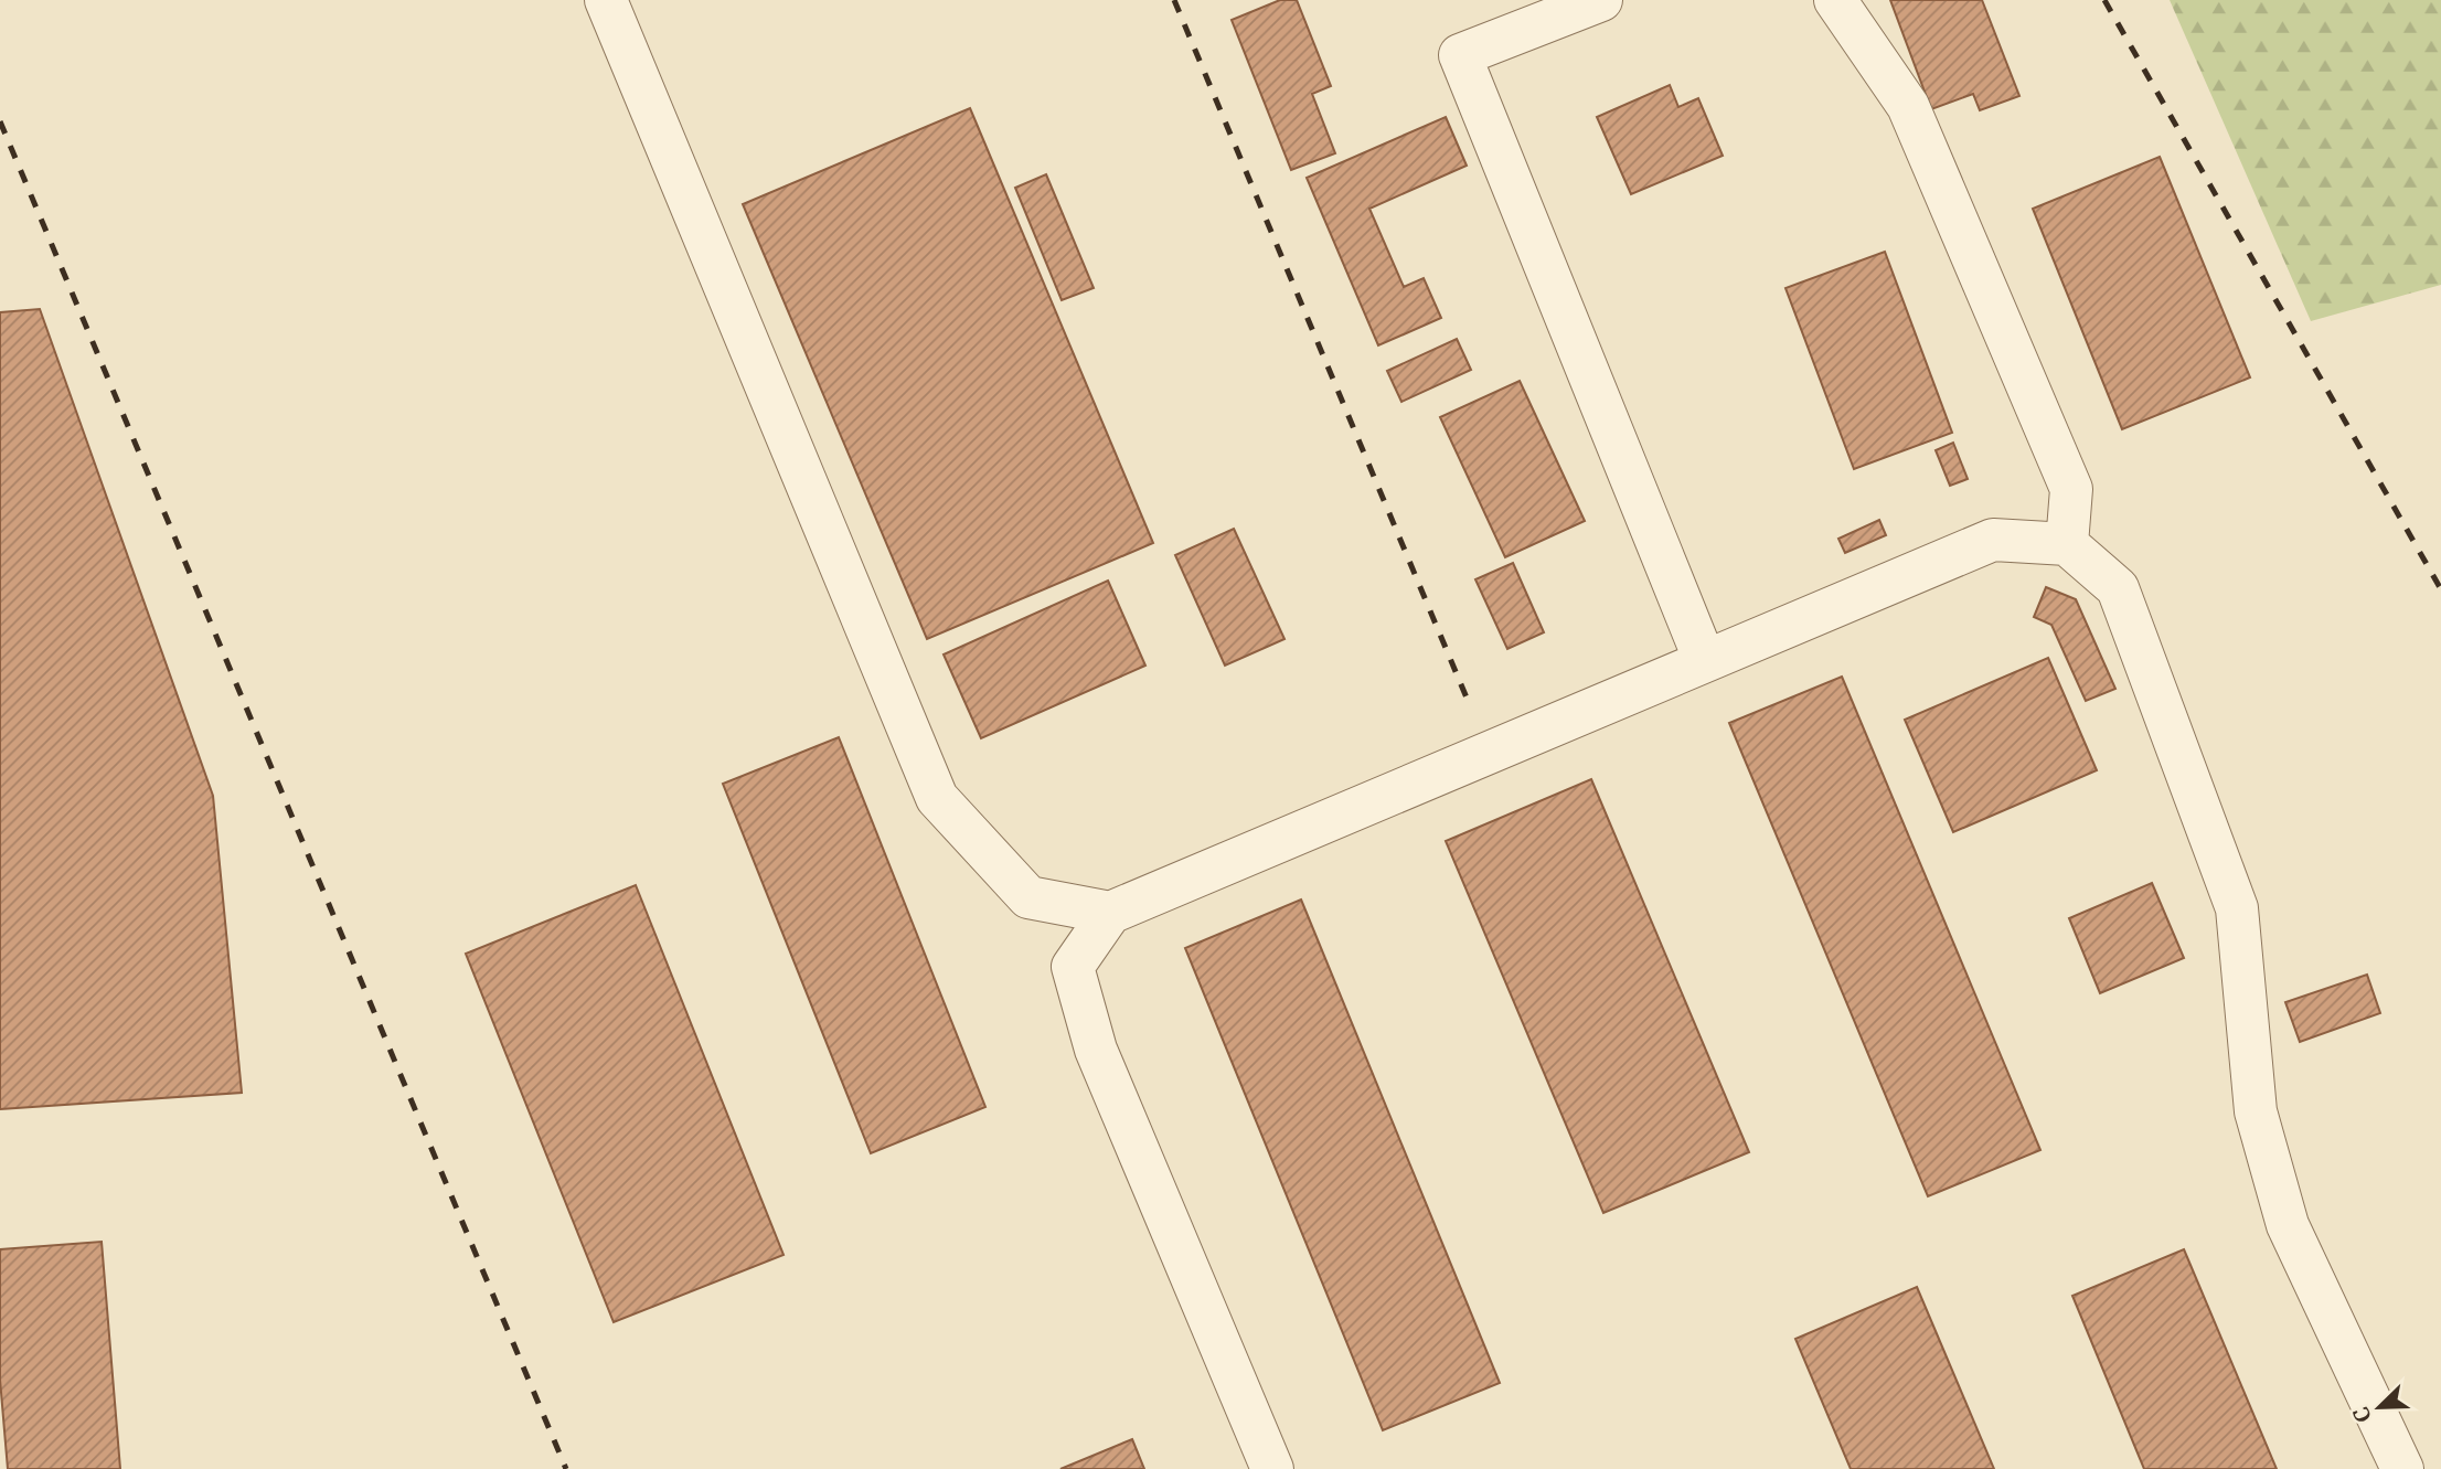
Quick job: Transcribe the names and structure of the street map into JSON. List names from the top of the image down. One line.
{"north":"bottom left"}
